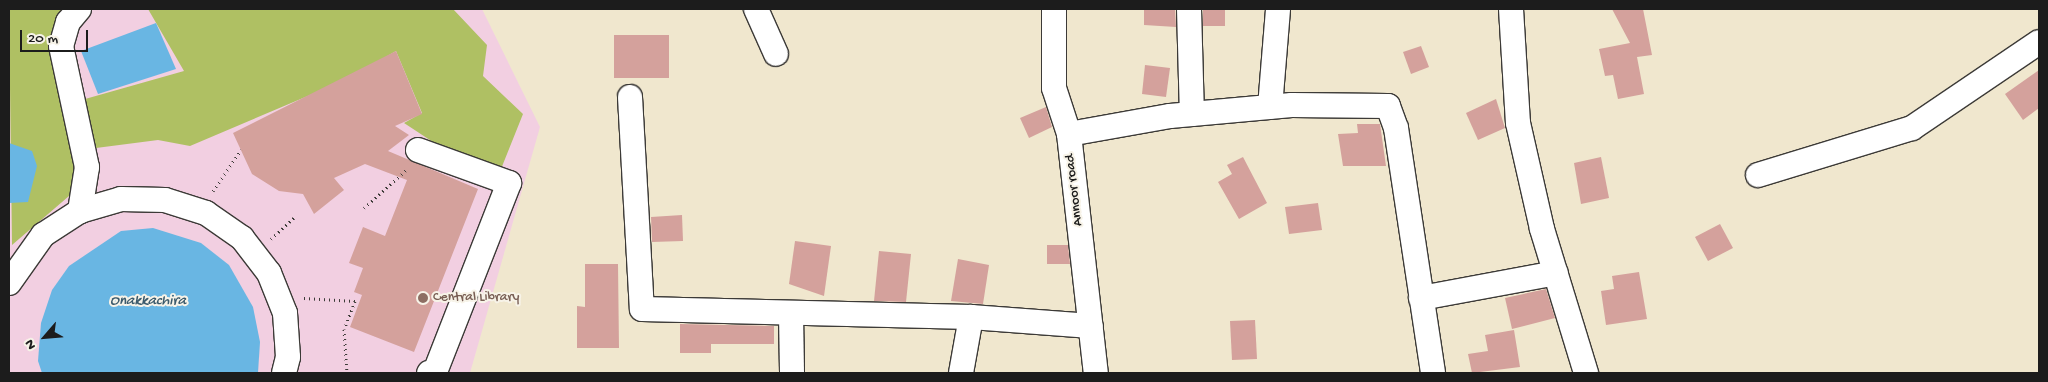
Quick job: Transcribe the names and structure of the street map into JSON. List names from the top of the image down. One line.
{"streets":{"street":["Annoor road"]},"water":["Onakkachira"],"places":["Central Library"],"scale_bar":"20 m","north":"bottom left"}
